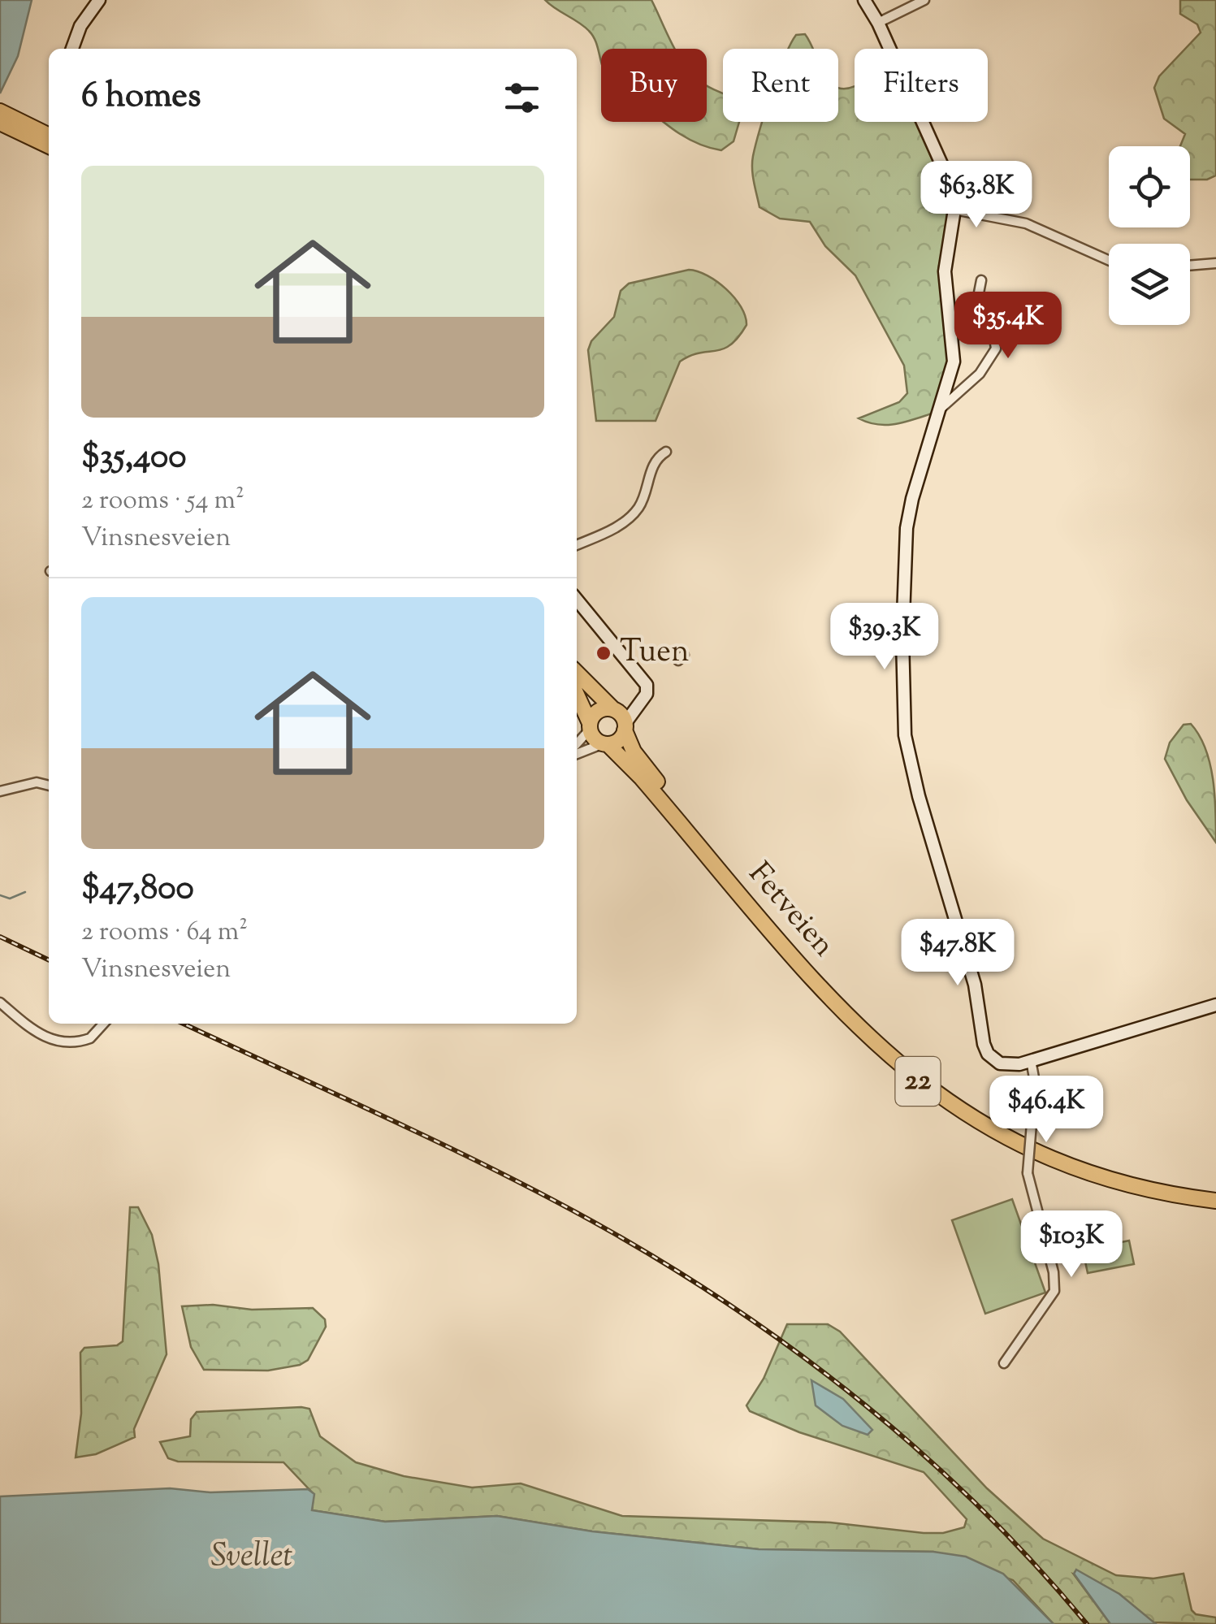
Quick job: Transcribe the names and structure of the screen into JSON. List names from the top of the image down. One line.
{"streets":{"highway":["Fetveien","22"]},"crossings":[["Fetveien","22"]],"water":["Svellet"],"places":["Tuen"],"page":{"chip":["Buy","Rent","Filters"],"heading":"6 homes","list":[{"name":"$35,400","note":"2 rooms · 54 m² · Vinsnesveien"},{"name":"$47,800","note":"2 rooms · 64 m² · Vinsnesveien"}],"price":["$63.8K","$35.4K","$39.3K","$47.8K","$46.4K","$103K"]}}
